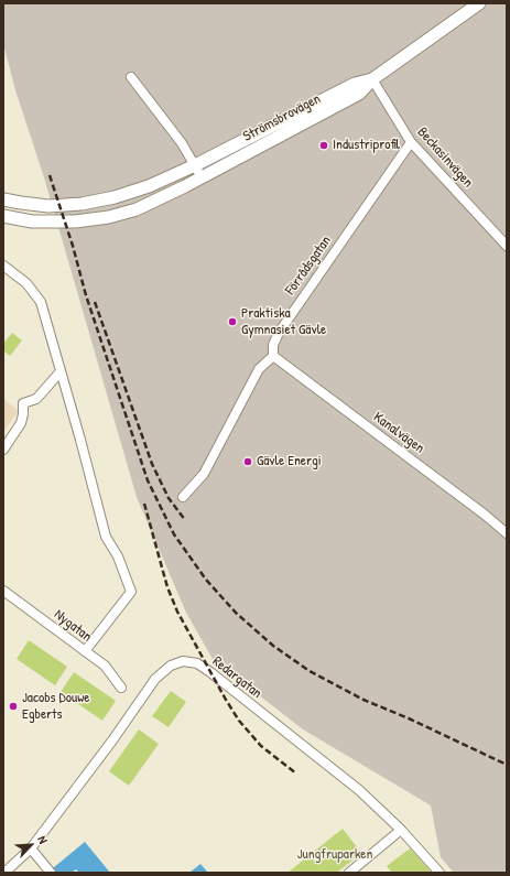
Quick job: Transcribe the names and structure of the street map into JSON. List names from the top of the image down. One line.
{"streets":{"main road":["Strömsbrovägen"],"street":["Beckasinvägen","Förrådsgatan","Kanalvägen","Nygatan","Redargatan"]},"crossings":[["Strömsbrovägen","Beckasinvägen"],["Beckasinvägen","Förrådsgatan"],["Förrådsgatan","Kanalvägen"]],"parks":["Jungfruparken"],"places":["Industriprofil","Praktiska Gymnasiet Gävle","Gävle Energi","Jacobs Douwe Egberts"],"north":"top right"}
